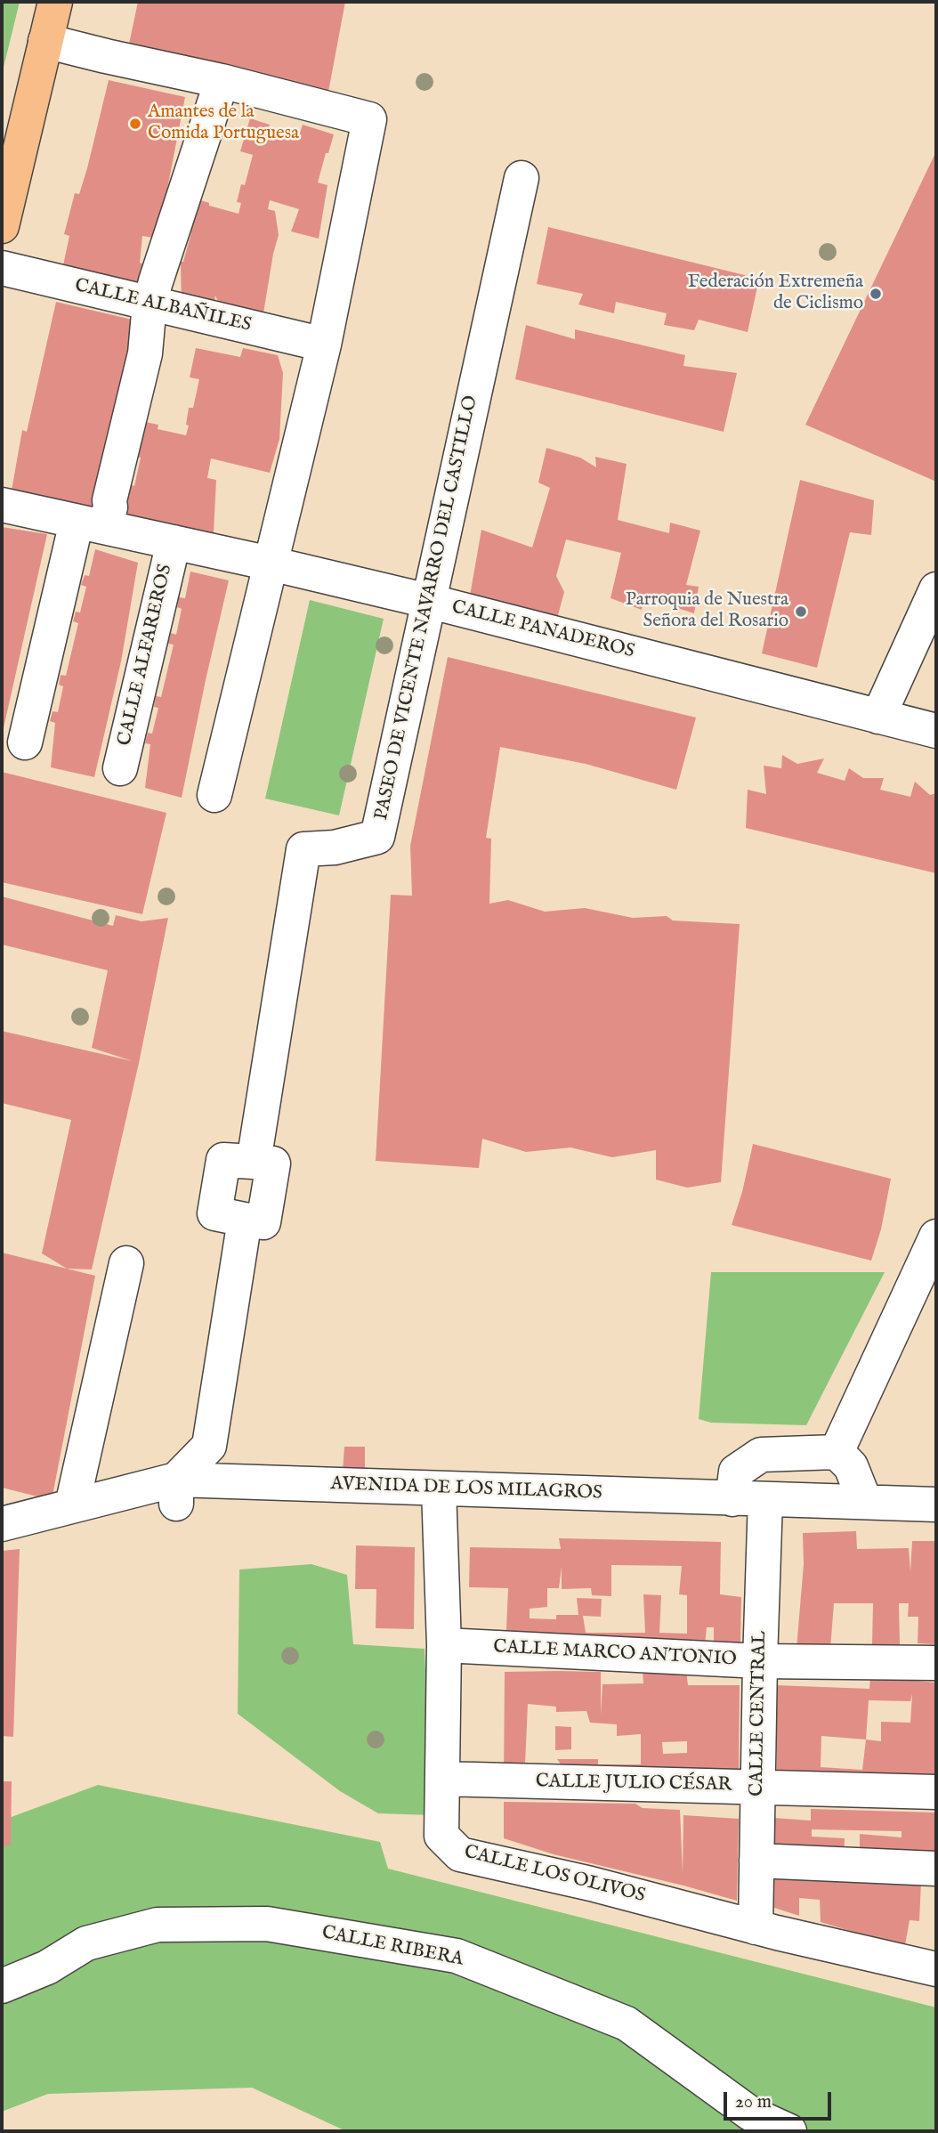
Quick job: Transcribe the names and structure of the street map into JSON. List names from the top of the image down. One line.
{"streets":{"street":["CALLE ALBAÑILES","PASEO DE VICENTE NAVARRO DEL CASTILLO","CALLE PANADEROS","CALLE ALFAREROS","AVENIDA DE LOS MILAGROS","CALLE MARCO ANTONIO","CALLE CENTRAL","CALLE JULIO CÉSAR","CALLE LOS OLIVOS","CALLE RIBERA"]},"crossings":[["PASEO DE VICENTE NAVARRO DEL CASTILLO","CALLE PANADEROS"],["PASEO DE VICENTE NAVARRO DEL CASTILLO","AVENIDA DE LOS MILAGROS"],["CALLE PANADEROS","CALLE ALFAREROS"],["AVENIDA DE LOS MILAGROS","CALLE CENTRAL"],["AVENIDA DE LOS MILAGROS","CALLE LOS OLIVOS"],["CALLE MARCO ANTONIO","CALLE CENTRAL"],["CALLE MARCO ANTONIO","CALLE LOS OLIVOS"],["CALLE CENTRAL","CALLE JULIO CÉSAR"],["CALLE CENTRAL","CALLE LOS OLIVOS"],["CALLE JULIO CÉSAR","CALLE LOS OLIVOS"]],"places":["Amantes de la Comida Portuguesa","Federación Extremeña de Ciclismo","Parroquia de Nuestra Señora del Rosario"],"scale_bar":"20 m"}
